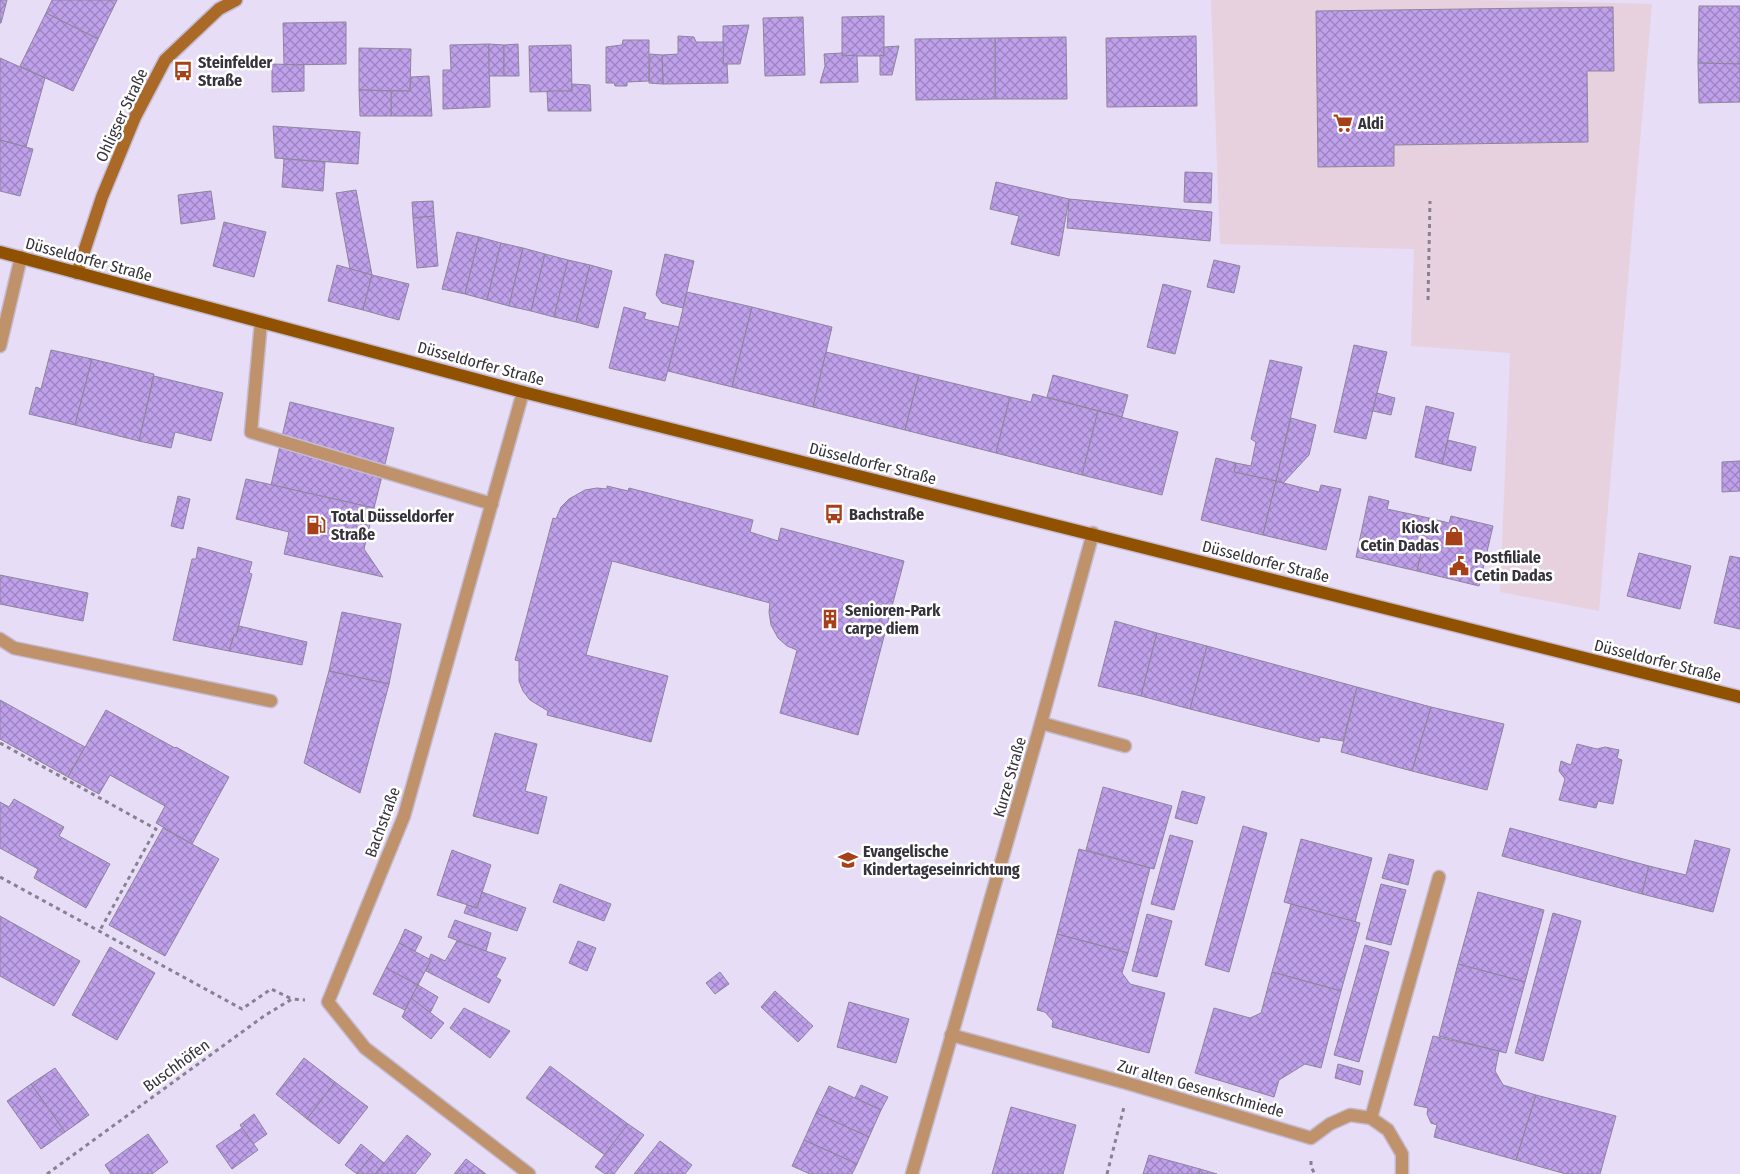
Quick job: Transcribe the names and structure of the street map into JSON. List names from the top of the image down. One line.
{"streets":{"main road":["Ohligser Straße","Düsseldorfer Straße"],"street":["Kurze Straße","Bachstraße","Zur alten Gesenkschmiede"],"path":["Buschhöfen"]},"crossings":[["Ohligser Straße","Düsseldorfer Straße"],["Düsseldorfer Straße","Kurze Straße"],["Düsseldorfer Straße","Bachstraße"],["Kurze Straße","Zur alten Gesenkschmiede"]],"places":{"bus stop":["Steinfelder Straße","Bachstraße"],"supermarket":["Aldi"],"fuel station":["Total Düsseldorfer Straße"],"shop":["Kiosk Cetin Dadas"],"public building":["Postfiliale Cetin Dadas"],"building":["Senioren-Park carpe diem"],"school or university":["Evangelische Kindertageseinrichtung"]}}
